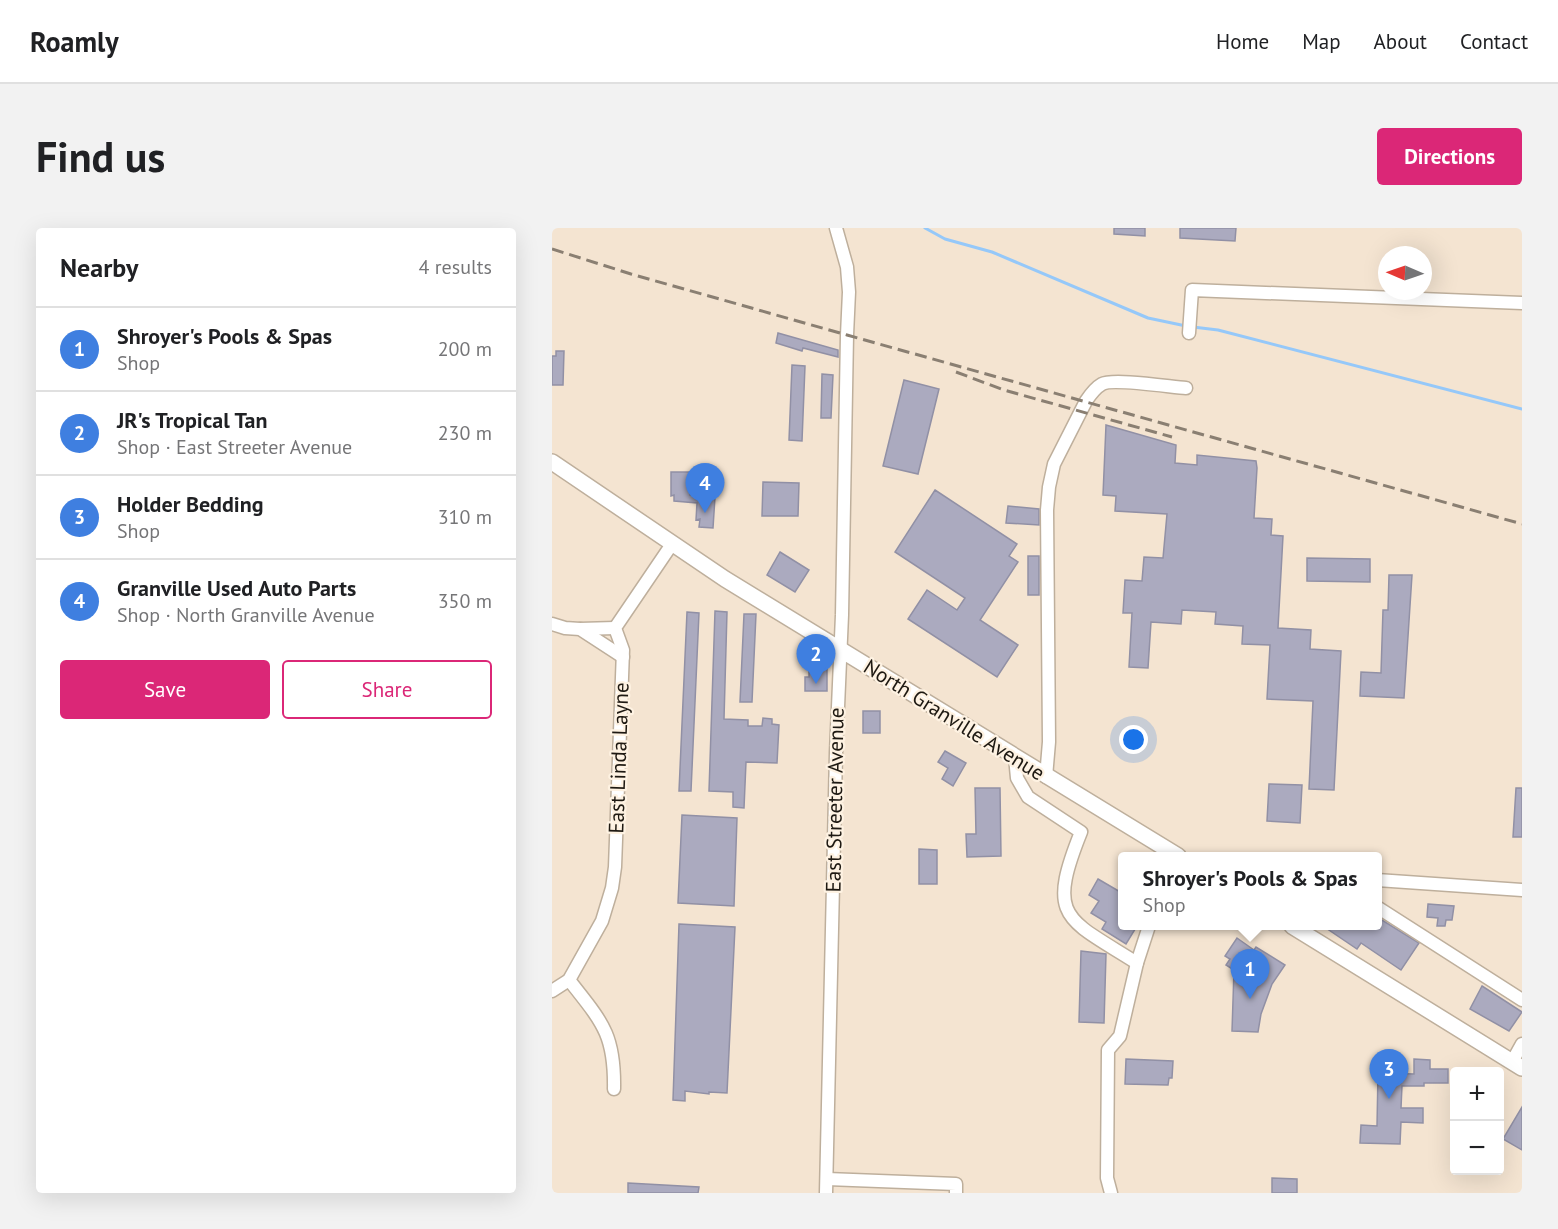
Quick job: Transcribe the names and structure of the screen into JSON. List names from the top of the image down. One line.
{"streets":{"main road":["North Granville Avenue"],"street":["East Linda Layne","East Streeter Avenue"]},"crossings":[["North Granville Avenue","East Streeter Avenue"]],"north":"left","page":{"header":"Roamly","nav":["Home","Map","About","Contact"],"buttons":["Directions",["Save","Share"]],"title":"Find us","heading":["Nearby","4 results"],"list":[{"mark":"1","name":"Shroyer's Pools & Spas","note":"Shop","value":"200 m"},{"mark":"2","name":"JR's Tropical Tan","note":"Shop · East Streeter Avenue","value":"230 m"},{"mark":"3","name":"Holder Bedding","note":"Shop","value":"310 m"},{"mark":"4","name":"Granville Used Auto Parts","note":"Shop · North Granville Avenue","value":"350 m"}],"pins":["4","2","1","3"],"popup":["Shroyer's Pools & Spas","Shop"],"map_buttons":["+","−"]}}
